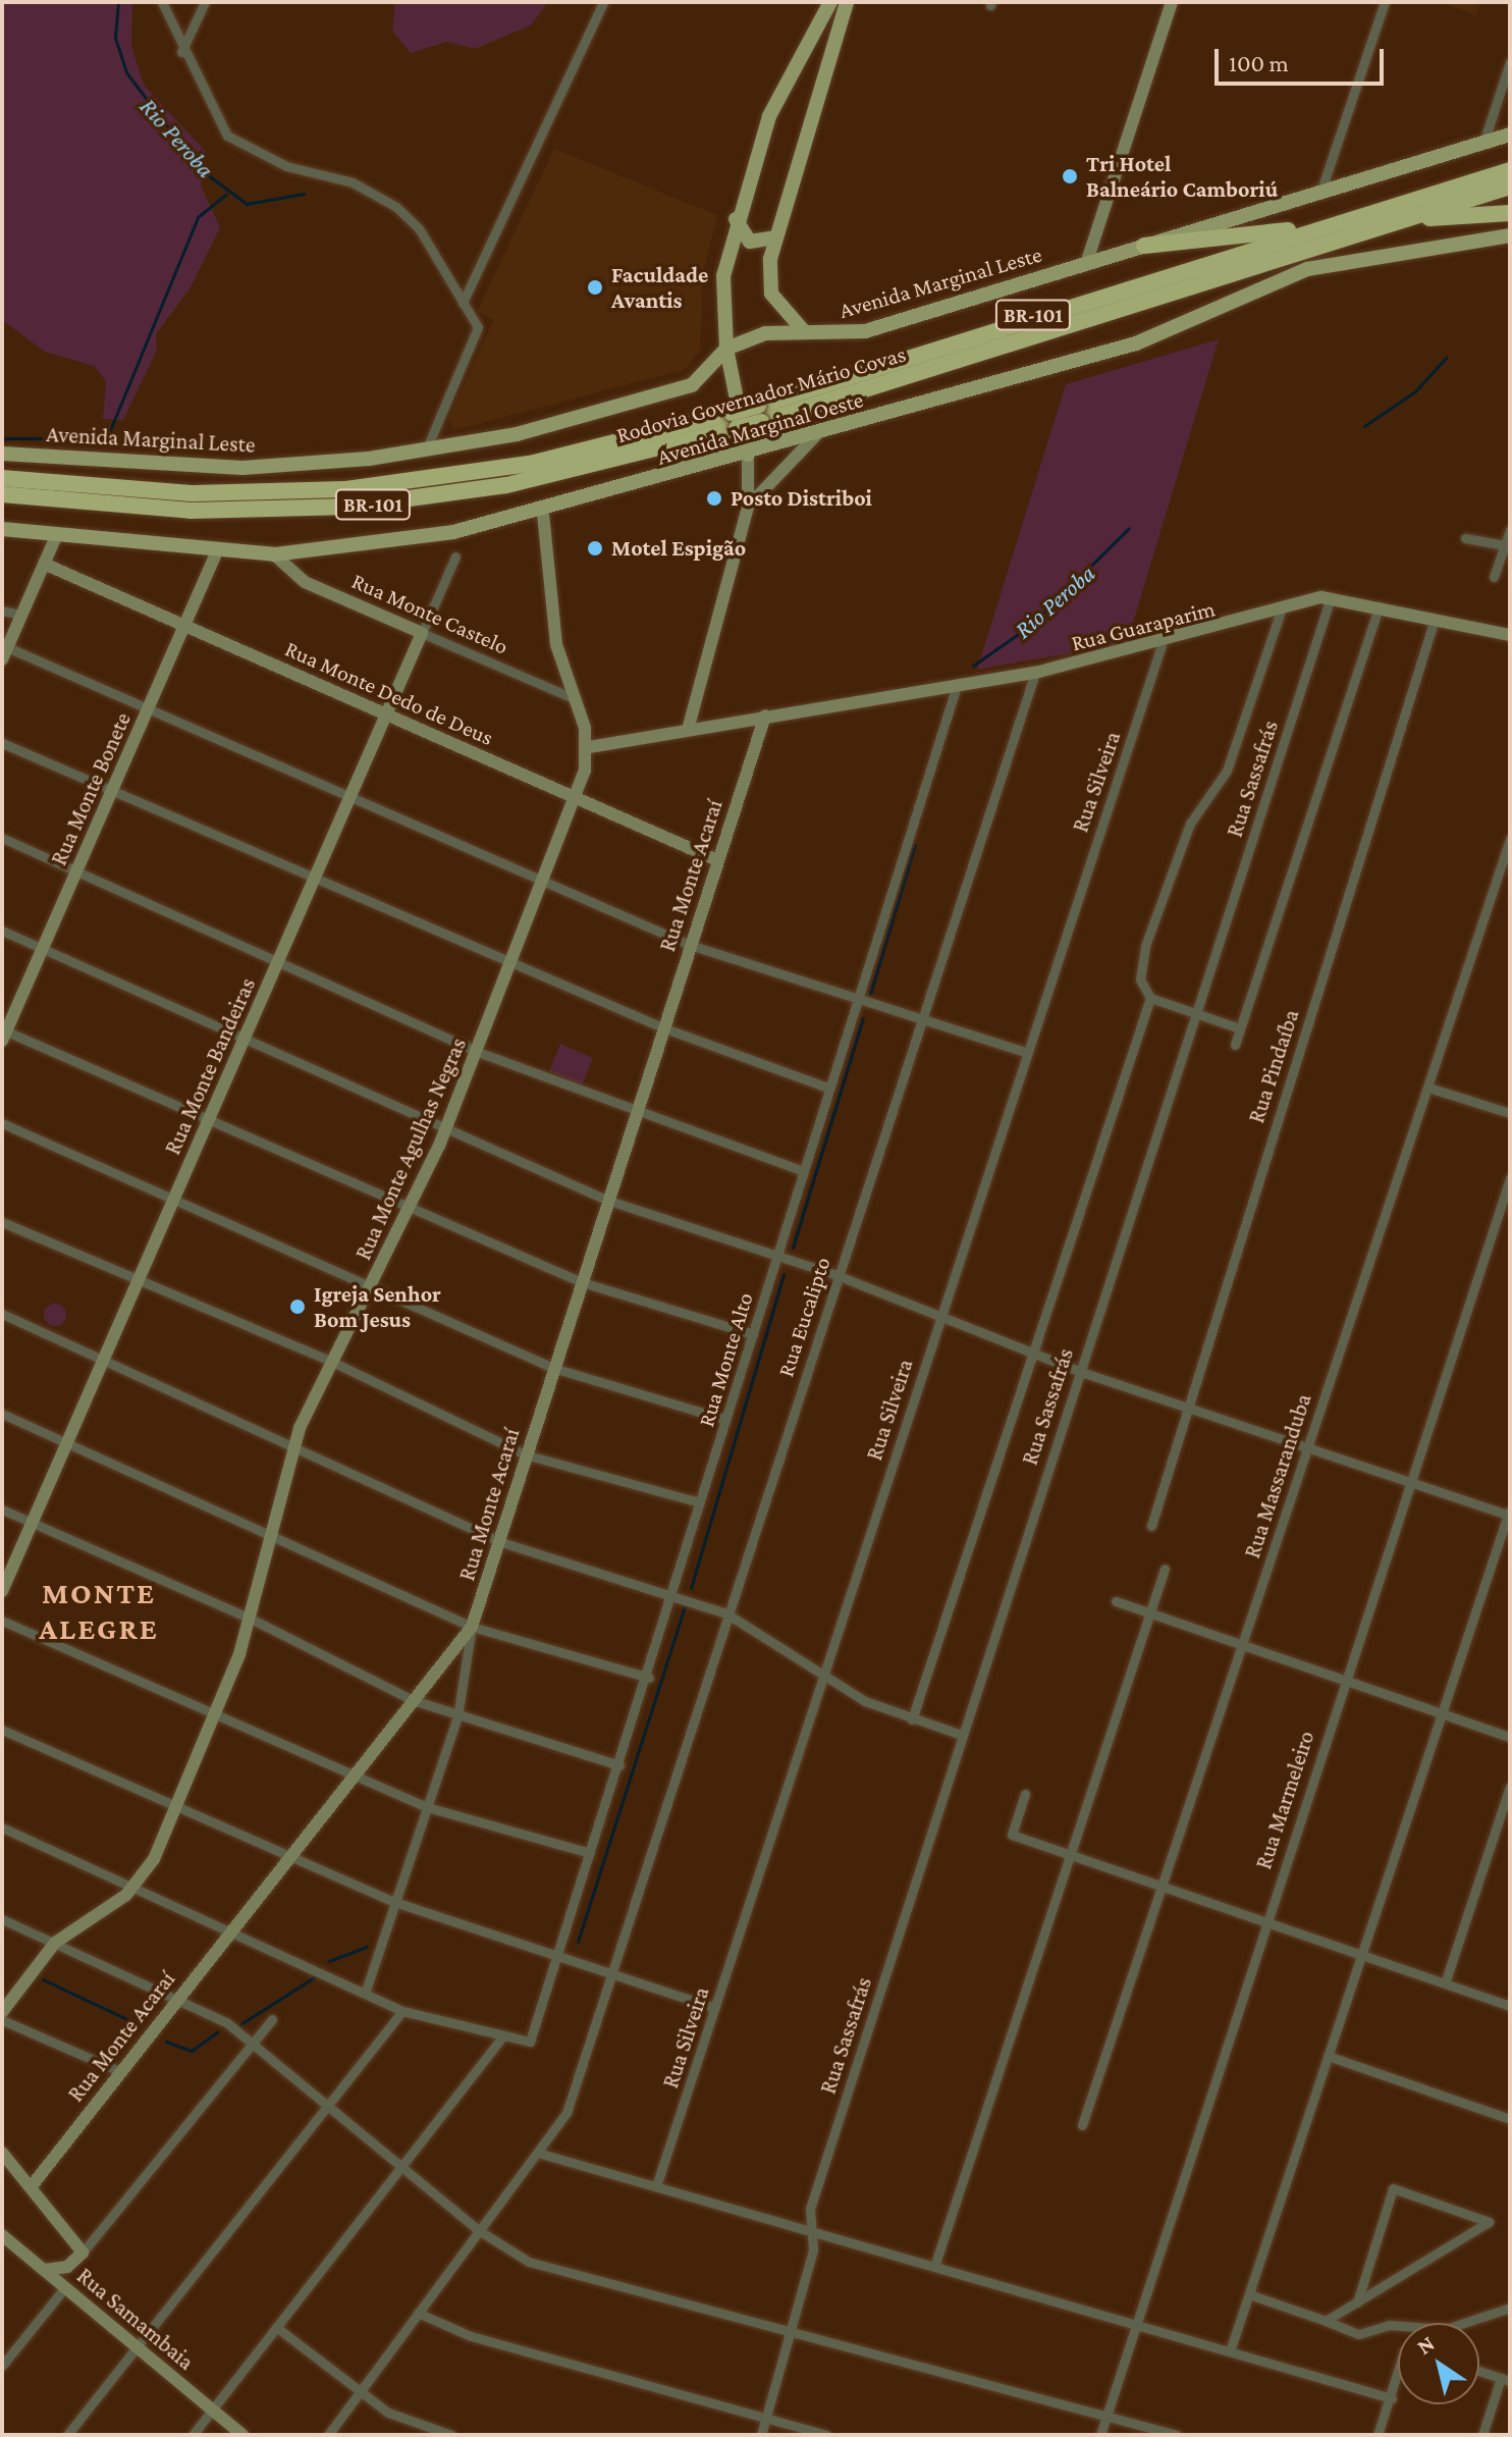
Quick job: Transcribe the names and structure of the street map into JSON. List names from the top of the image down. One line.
{"streets":{"highway":["BR-101","Rodovia Governador Mário Covas"],"main road":["Avenida Marginal Leste","Avenida Marginal Oeste"],"street":["Rua Monte Castelo","Rua Guaraparim","Rua Monte Dedo de Deus","Rua Sassafrás","Rua Silveira","Rua Monte Bonete","Rua Monte Acaraí","Rua Monte Bandeiras","Rua Pindaíba","Rua Monte Agulhas Negras","Rua Eucalipto","Rua Monte Alto","Rua Massaranduba","Rua Marmeleiro","Rua Samambaia"]},"crossings":[["Avenida Marginal Oeste","Rua Monte Castelo"],["Avenida Marginal Oeste","Rua Monte Bonete"],["Rua Monte Castelo","Rua Monte Bandeiras"],["Rua Guaraparim","Rua Sassafrás"],["Rua Guaraparim","Rua Silveira"],["Rua Guaraparim","Rua Monte Acaraí"],["Rua Guaraparim","Rua Pindaíba"],["Rua Guaraparim","Rua Monte Agulhas Negras"],["Rua Guaraparim","Rua Eucalipto"],["Rua Guaraparim","Rua Monte Alto"],["Rua Monte Dedo de Deus","Rua Monte Bonete"],["Rua Monte Dedo de Deus","Rua Monte Acaraí"],["Rua Monte Dedo de Deus","Rua Monte Bandeiras"],["Rua Monte Dedo de Deus","Rua Monte Agulhas Negras"]],"districts":["MONTE ALEGRE"],"water":["Rio Peroba"],"places":["Tri Hotel Balneário Camboriú","Faculdade Avantis","Posto Distriboi","Motel Espigão","Igreja Senhor Bom Jesus"],"scale_bar":"100 m","north":"top left"}
